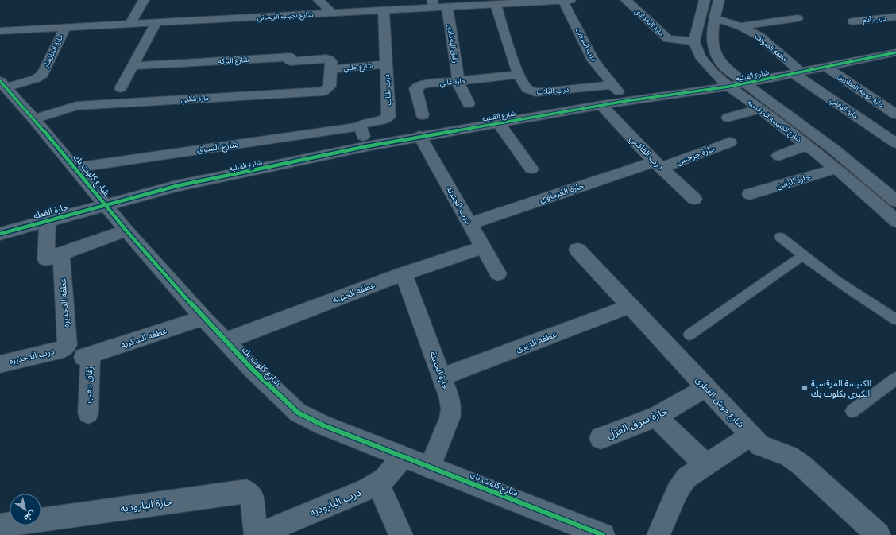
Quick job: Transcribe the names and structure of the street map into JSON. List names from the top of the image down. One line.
{"streets":{"street":["شارع نجيب الريحاني","درب آدم","حارة البغدادي","زقاق البغدادى","درب المبلات","عطفه الصواف","حارة الخازندار","شارع البركه","شارع جلبي","شارع القبليه","حارة غالي","درب طباب","درب البلات","حارة خوخه العطارين","حارة شلبي","حارة الوقفي","شارع الكنيسه المرقسيه","شارع السوق","درب القاضي","حارة جرجس","شارع كلوت بك","حارة الزاين","حارة الغرماوي","درب الجنينه","حارة القطه","عطفه الجنينه","عطفه الدحديره","عطفه السكريه","عطفه الديرى","درب الدحديره","حارة الجنينة","زقاق دهب","شارع حوش القطرى","حارة سوق الغزل","درب الباروديه","حارة الباروديه"]},"crossings":[["شارع نجيب الريحاني","زقاق البغدادى"],["شارع نجيب الريحاني","درب المبلات"],["شارع نجيب الريحاني","حارة الخازندار"],["شارع نجيب الريحاني","درب طباب"],["شارع نجيب الريحاني","درب البلات"],["حارة البغدادي","شارع الكنيسه المرقسيه"],["زقاق البغدادى","حارة غالي"],["درب المبلات","شارع القبليه"],["درب المبلات","درب البلات"],["عطفه الصواف","شارع القبليه"],["عطفه الصواف","حارة الوقفي"],["عطفه الصواف","شارع الكنيسه المرقسيه"],["حارة الخازندار","شارع كلوت بك"],["شارع البركه","شارع جلبي"],["شارع البركه","حارة شلبي"],["شارع جلبي","درب طباب"],["شارع جلبي","حارة شلبي"],["شارع القبليه","حارة خوخه العطارين"],["شارع القبليه","حارة الوقفي"],["شارع القبليه","شارع الكنيسه المرقسيه"],["شارع القبليه","درب القاضي"],["شارع القبليه","شارع كلوت بك"],["شارع القبليه","درب الجنينه"],["شارع القبليه","حارة القطه"],["حارة غالي","درب البلات"],["درب طباب","شارع السوق"],["حارة شلبي","شارع كلوت بك"],["شارع الكنيسه المرقسيه","حارة الزاين"],["شارع السوق","شارع كلوت بك"],["درب القاضي","حارة جرجس"],["درب القاضي","حارة الغرماوي"],["حارة جرجس","حارة الغرماوي"],["شارع كلوت بك","حارة القطه"],["شارع كلوت بك","عطفه الجنينه"],["شارع كلوت بك","عطفه السكريه"],["شارع كلوت بك","حارة الجنينة"],["شارع كلوت بك","درب الباروديه"],["حارة الغرماوي","درب الجنينه"],["درب الجنينه","عطفه الجنينه"],["عطفه الجنينه","حارة الجنينة"],["عطفه الدحديره","درب الدحديره"],["عطفه السكريه","زقاق دهب"],["عطفه الديرى","حارة الجنينة"],["عطفه الديرى","شارع حوش القطرى"],["شارع حوش القطرى","حارة سوق الغزل"]],"places":["الكنيسة المرقسية الكبرى بكلوت بك"],"north":"bottom right"}
